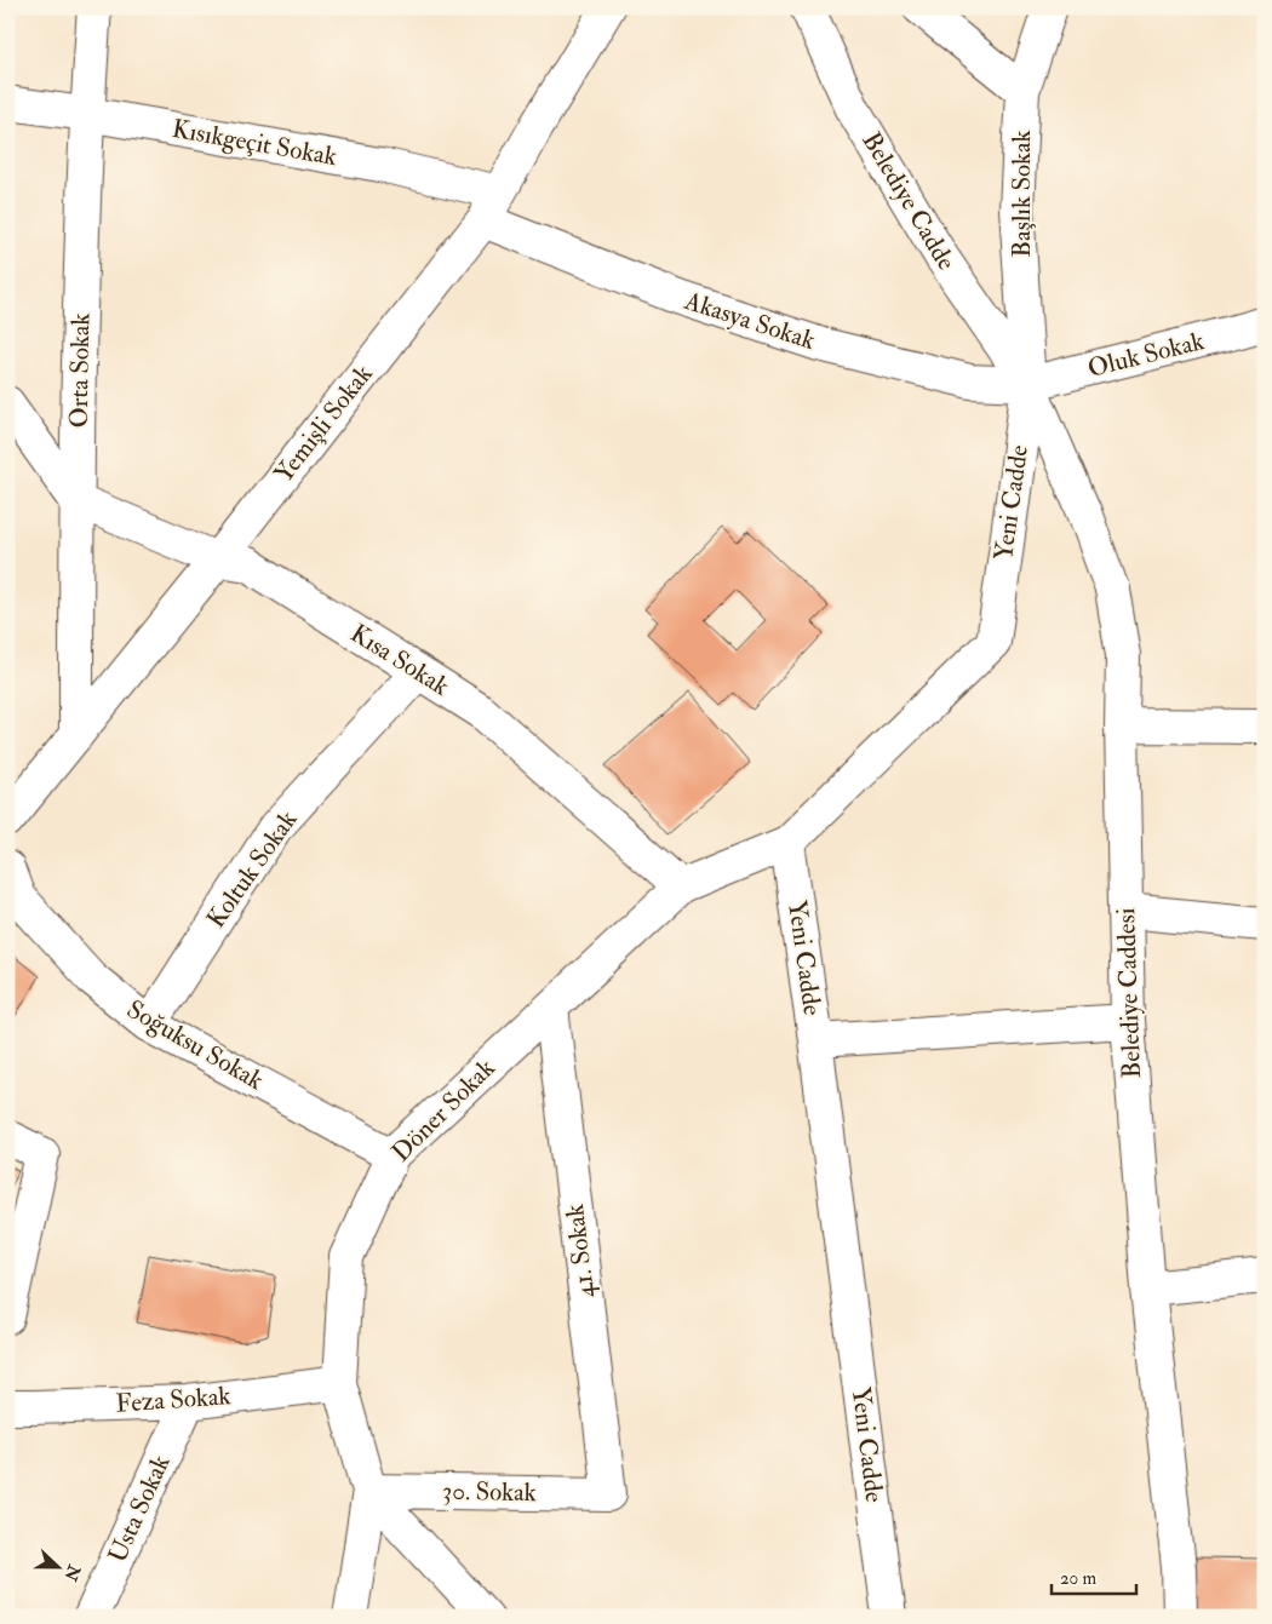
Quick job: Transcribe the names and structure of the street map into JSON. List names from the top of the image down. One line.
{"streets":{"street":["Kısıkgeçit Sokak","Başlık Sokak","Belediye Cadde","Akasya Sokak","Oluk Sokak","Orta Sokak","Yemişli Sokak","Yeni Cadde","Kısa Sokak","Koltuk Sokak","Belediye Caddesi","Soğuksu Sokak","Döner Sokak","41. Sokak","Feza Sokak","30. Sokak","Usta Sokak"]},"crossings":[["Kısıkgeçit Sokak","Akasya Sokak"],["Kısıkgeçit Sokak","Orta Sokak"],["Kısıkgeçit Sokak","Yemişli Sokak"],["Başlık Sokak","Belediye Cadde"],["Başlık Sokak","Akasya Sokak"],["Başlık Sokak","Oluk Sokak"],["Başlık Sokak","Yeni Cadde"],["Başlık Sokak","Belediye Caddesi"],["Belediye Cadde","Akasya Sokak"],["Belediye Cadde","Oluk Sokak"],["Belediye Cadde","Yeni Cadde"],["Belediye Cadde","Belediye Caddesi"],["Akasya Sokak","Oluk Sokak"],["Akasya Sokak","Yemişli Sokak"],["Akasya Sokak","Yeni Cadde"],["Akasya Sokak","Belediye Caddesi"],["Oluk Sokak","Yeni Cadde"],["Oluk Sokak","Belediye Caddesi"],["Orta Sokak","Yemişli Sokak"],["Orta Sokak","Kısa Sokak"],["Yemişli Sokak","Kısa Sokak"],["Yeni Cadde","Belediye Caddesi"],["Yeni Cadde","Döner Sokak"],["Kısa Sokak","Koltuk Sokak"],["Kısa Sokak","Döner Sokak"],["Koltuk Sokak","Soğuksu Sokak"],["Soğuksu Sokak","Döner Sokak"],["Döner Sokak","41. Sokak"],["Döner Sokak","Feza Sokak"],["Döner Sokak","30. Sokak"],["41. Sokak","30. Sokak"],["Feza Sokak","Usta Sokak"]],"scale_bar":"20 m","north":"right"}
